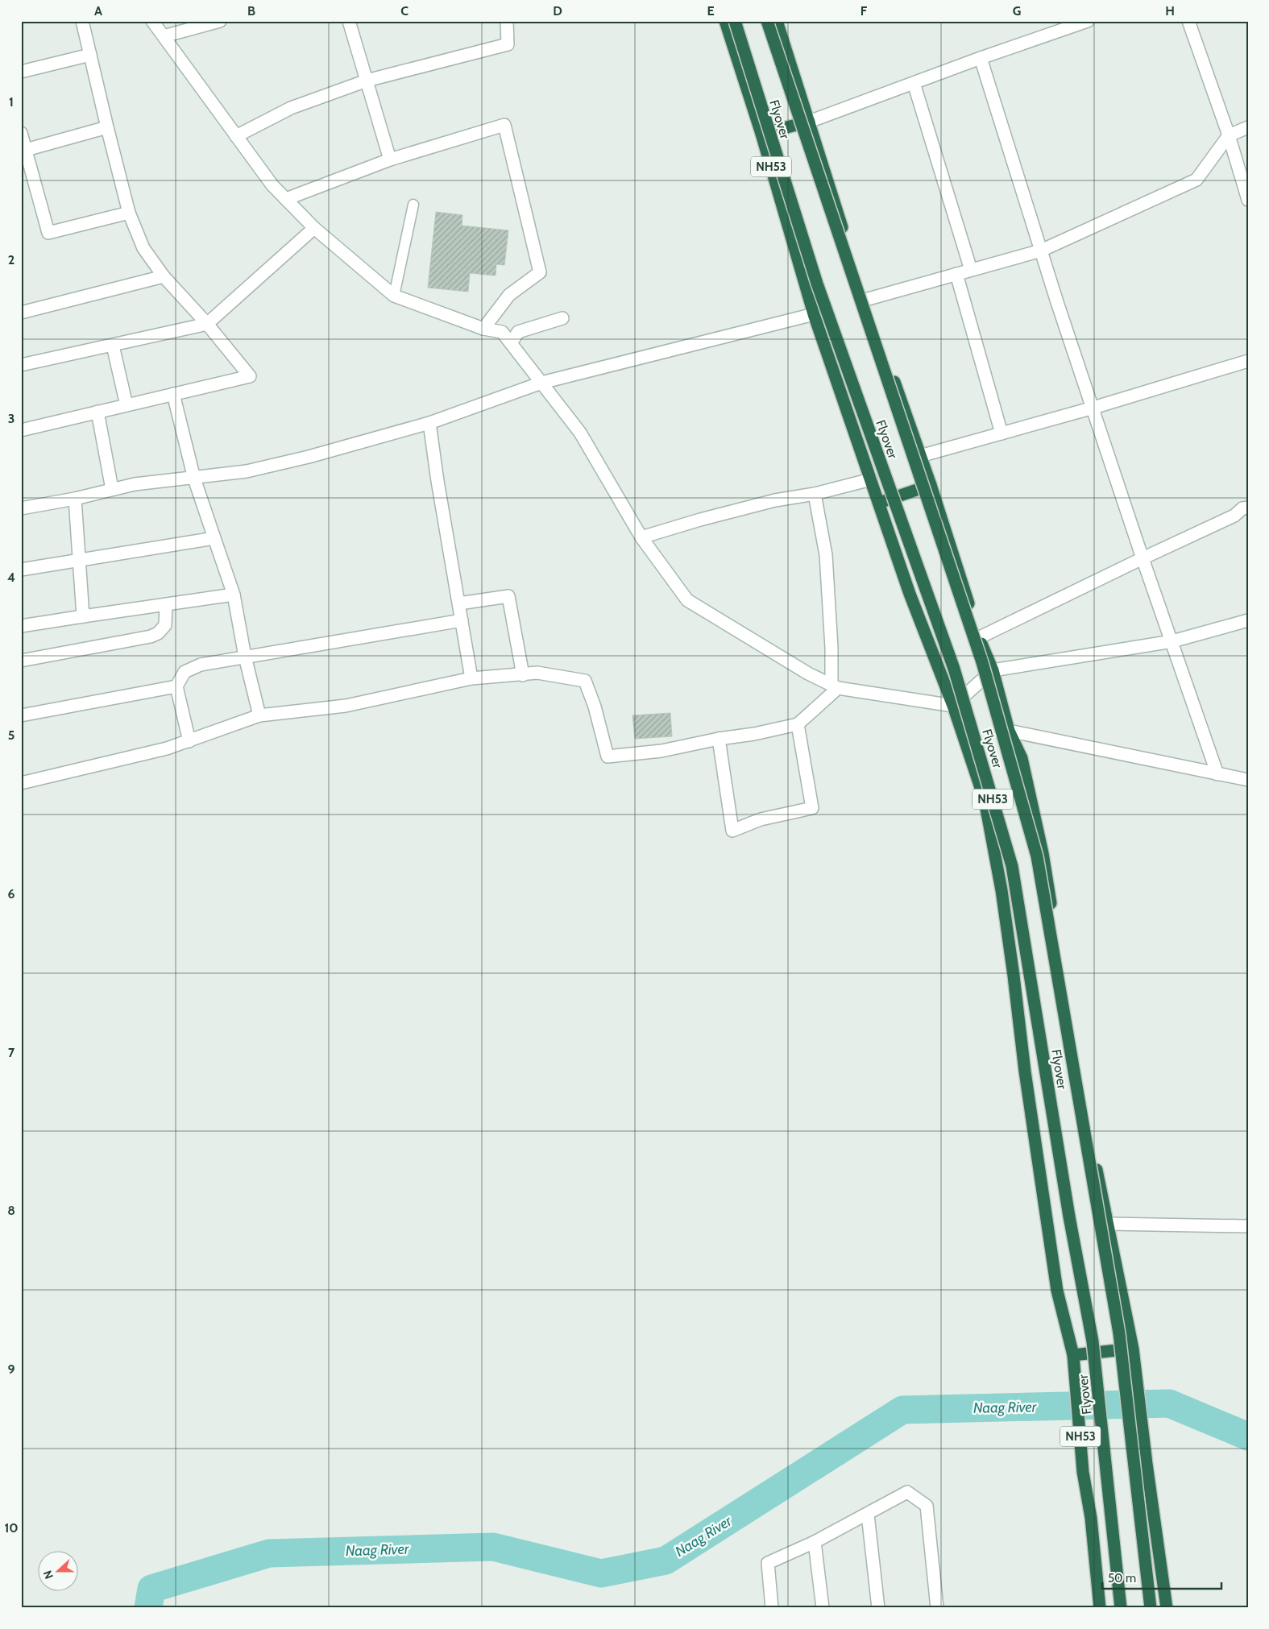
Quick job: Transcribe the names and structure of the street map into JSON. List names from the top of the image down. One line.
{"streets":{"highway":["Flyover","NH53"]},"water":["Naag River"],"scale_bar":"50 m","north":"left","grid":{"columns":["A","B","C","D","E","F","G","H"],"rows":["1","2","3","4","5","6","7","8","9","10"]}}
